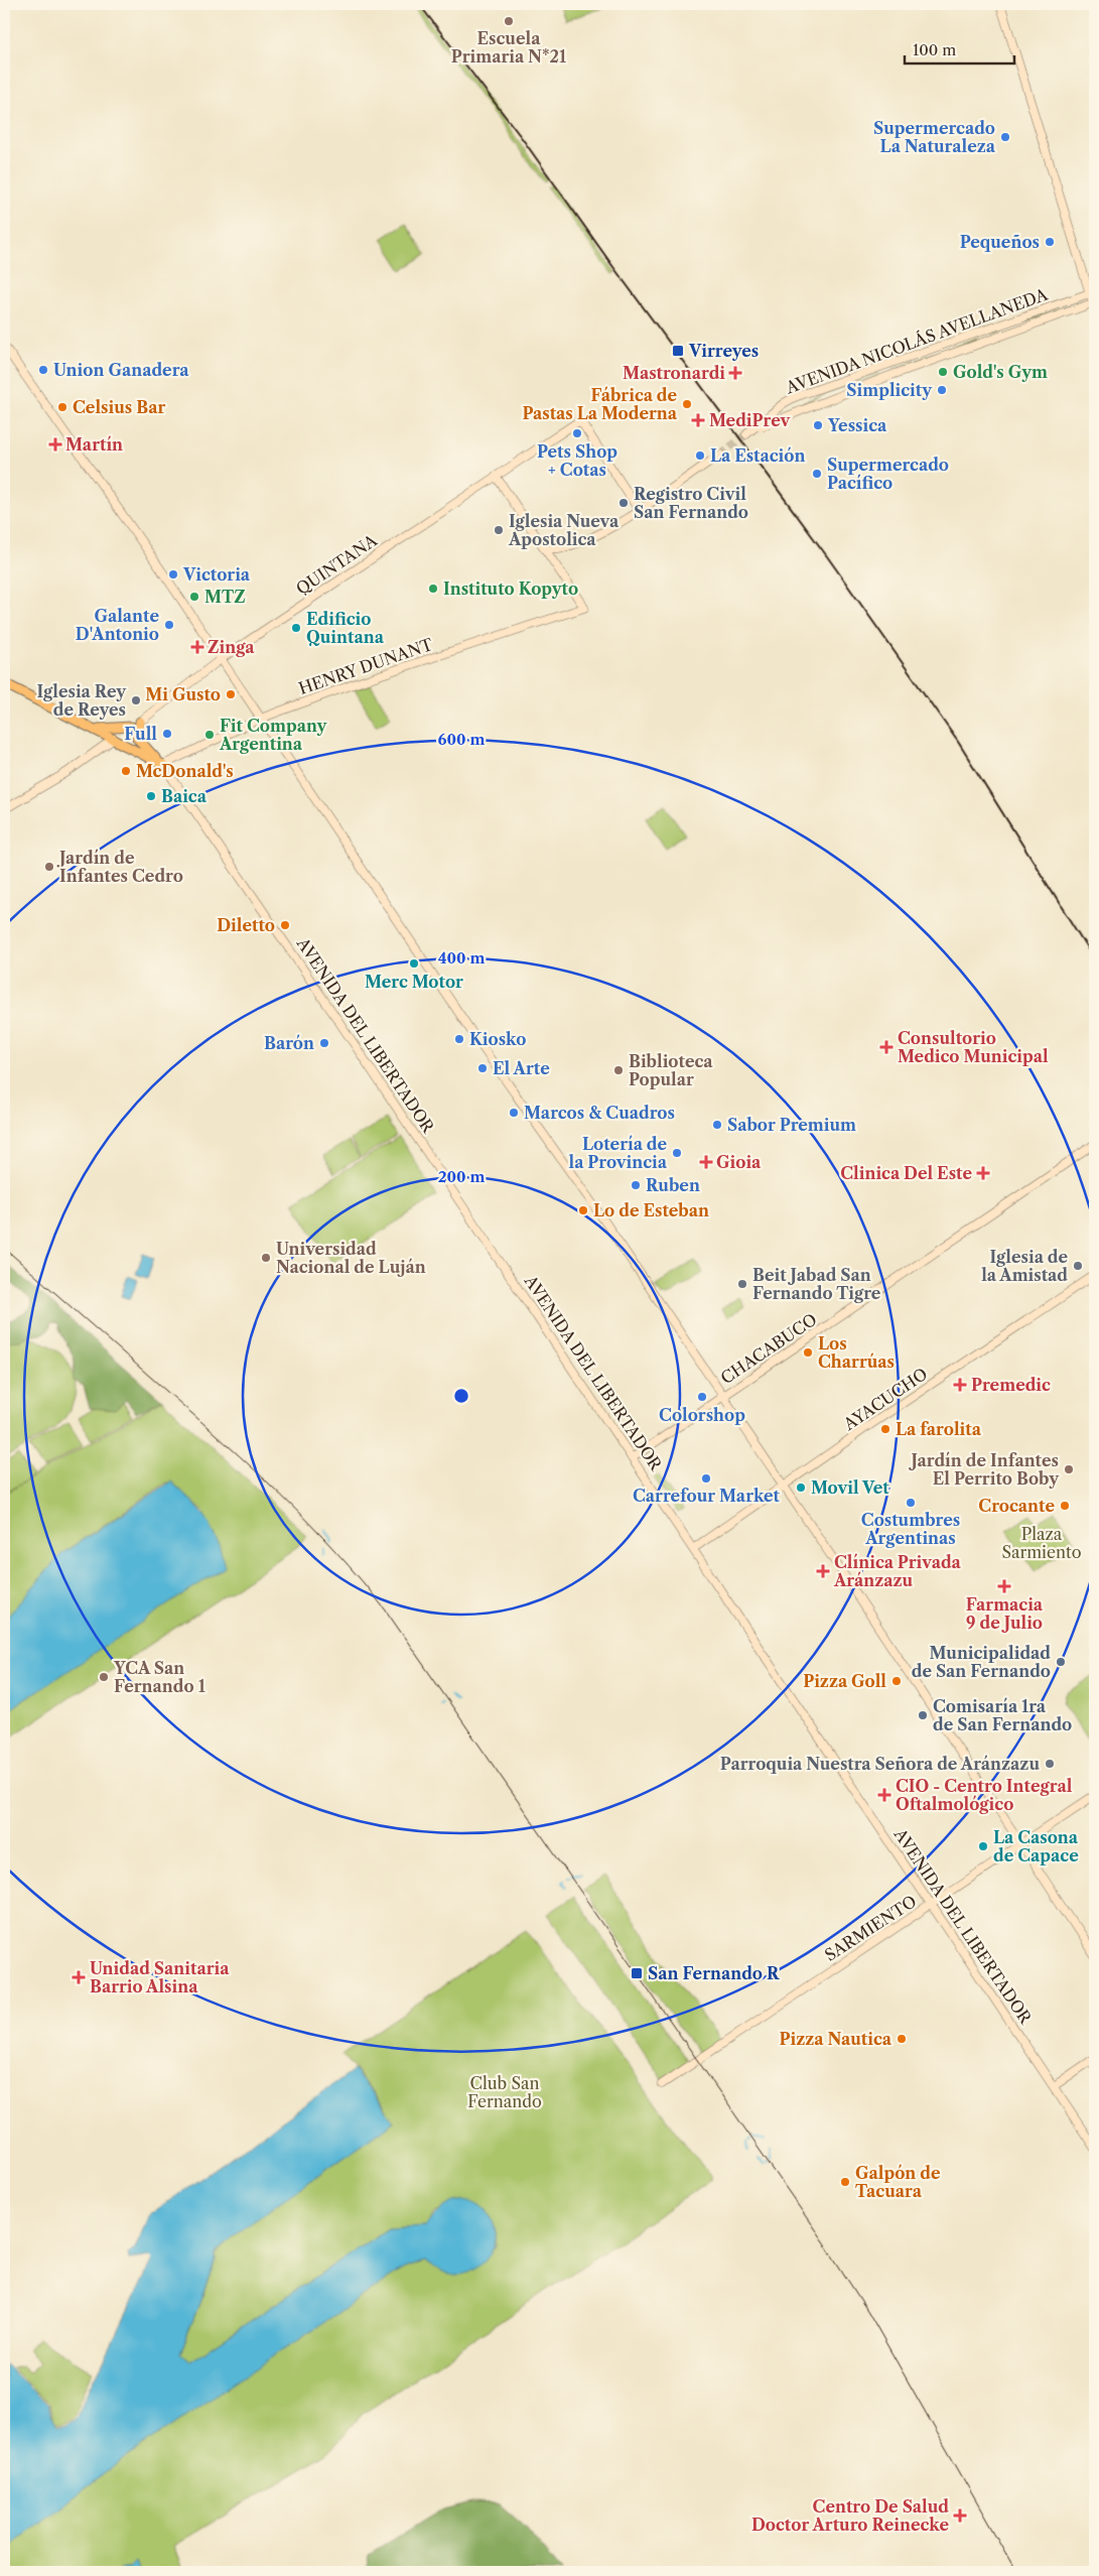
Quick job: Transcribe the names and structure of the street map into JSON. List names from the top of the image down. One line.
{"streets":{"main road":["AVENIDA NICOLÁS AVELLANEDA","QUINTANA","HENRY DUNANT","AVENIDA DEL LIBERTADOR","CHACABUCO","AYACUCHO","SARMIENTO"]},"crossings":[["QUINTANA","AVENIDA DEL LIBERTADOR"],["HENRY DUNANT","AVENIDA DEL LIBERTADOR"],["AVENIDA DEL LIBERTADOR","CHACABUCO"],["AVENIDA DEL LIBERTADOR","AYACUCHO"],["AVENIDA DEL LIBERTADOR","SARMIENTO"]],"parks":["Plaza Sarmiento","Club San Fernando"],"places":{"other":["Escuela Primaria N*21","Supermercado La Naturaleza","Pequeños","Union Ganadera","Gold's Gym","Simplicity","Fábrica de Pastas La Moderna","Celsius Bar","Yessica","Pets Shop + Cotas","La Estación","Supermercado Pacífico","Registro Civil San Fernando","Iglesia Nueva Apostolica","Victoria","Instituto Kopyto","MTZ","Galante D'Antonio","Edificio Quintana","Mi Gusto","Iglesia Rey de Reyes","Full","Fit Company Argentina","McDonald's","Baica","Jardín de Infantes Cedro","Diletto","Merc Motor","Kiosko","Barón","El Arte","Biblioteca Popular","Marcos & Cuadros","Sabor Premium","Lotería de la Provincia","Ruben","Lo de Esteban","Universidad Nacional de Luján","Iglesia de la Amistad","Beit Jabad San Fernando Tigre","Los Charrúas","Colorshop","La farolita","Jardín de Infantes El Perrito Boby","Carrefour Market","Movil Vet","Costumbres Argentinas","Crocante","Municipalidad de San Fernando","YCA San Fernando 1","Pizza Goll","Comisaría 1ra de San Fernando","Parroquia Nuestra Señora de Aránzazu","La Casona de Capace","Pizza Nautica","Galpón de Tacuara"],"transit":["Virreyes","San Fernando R"],"health":["Mastronardi","MediPrev","Martín","Zinga","Consultorio Medico Municipal","Gioia","Clinica Del Este","Premedic","Clínica Privada Aránzazu","Farmacia 9 de Julio","CIO - Centro Integral Oftalmológico","Unidad Sanitaria Barrio Alsina","Centro De Salud Doctor Arturo Reinecke"]},"scale_bar":"100 m","rings":["600 m","400 m","200 m"]}
